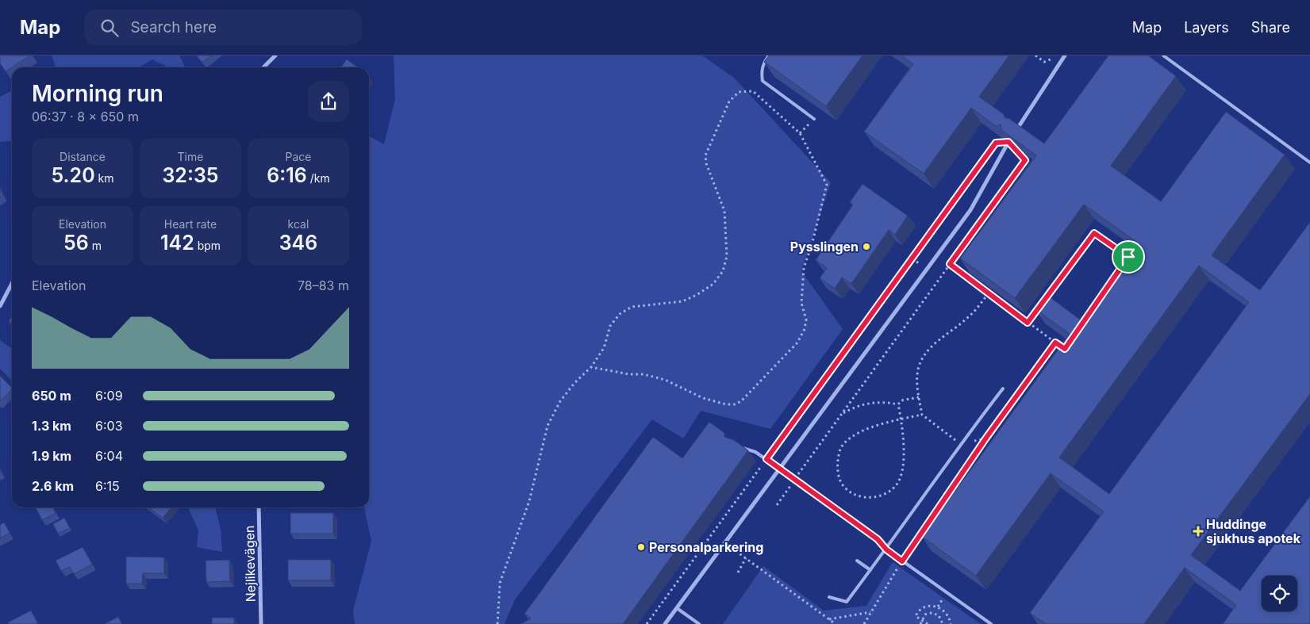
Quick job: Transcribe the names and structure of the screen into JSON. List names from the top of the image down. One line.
{"streets":{"street":["Nejlikevägen"]},"places":{"other":["Pysslingen","Personalparkering"],"health":["Huddinge sjukhus apotek"]},"page":{"header":"Map","search":"Search here","nav":["Map","Layers","Share"],"heading":["Morning run","06:37 · 8 × 650 m"],"stats":[["Distance","5.20 km"],["Time","32:35"],["Pace","6:16 /km"],["Elevation","56 m"],["Heart rate","142 bpm"],["kcal","346"]],"chart":["Elevation","78–83 m"],"list":[{"name":"650 m","note":"6:09"},{"name":"1.3 km","note":"6:03"},{"name":"1.9 km","note":"6:04"},{"name":"2.6 km","note":"6:15"}]}}
